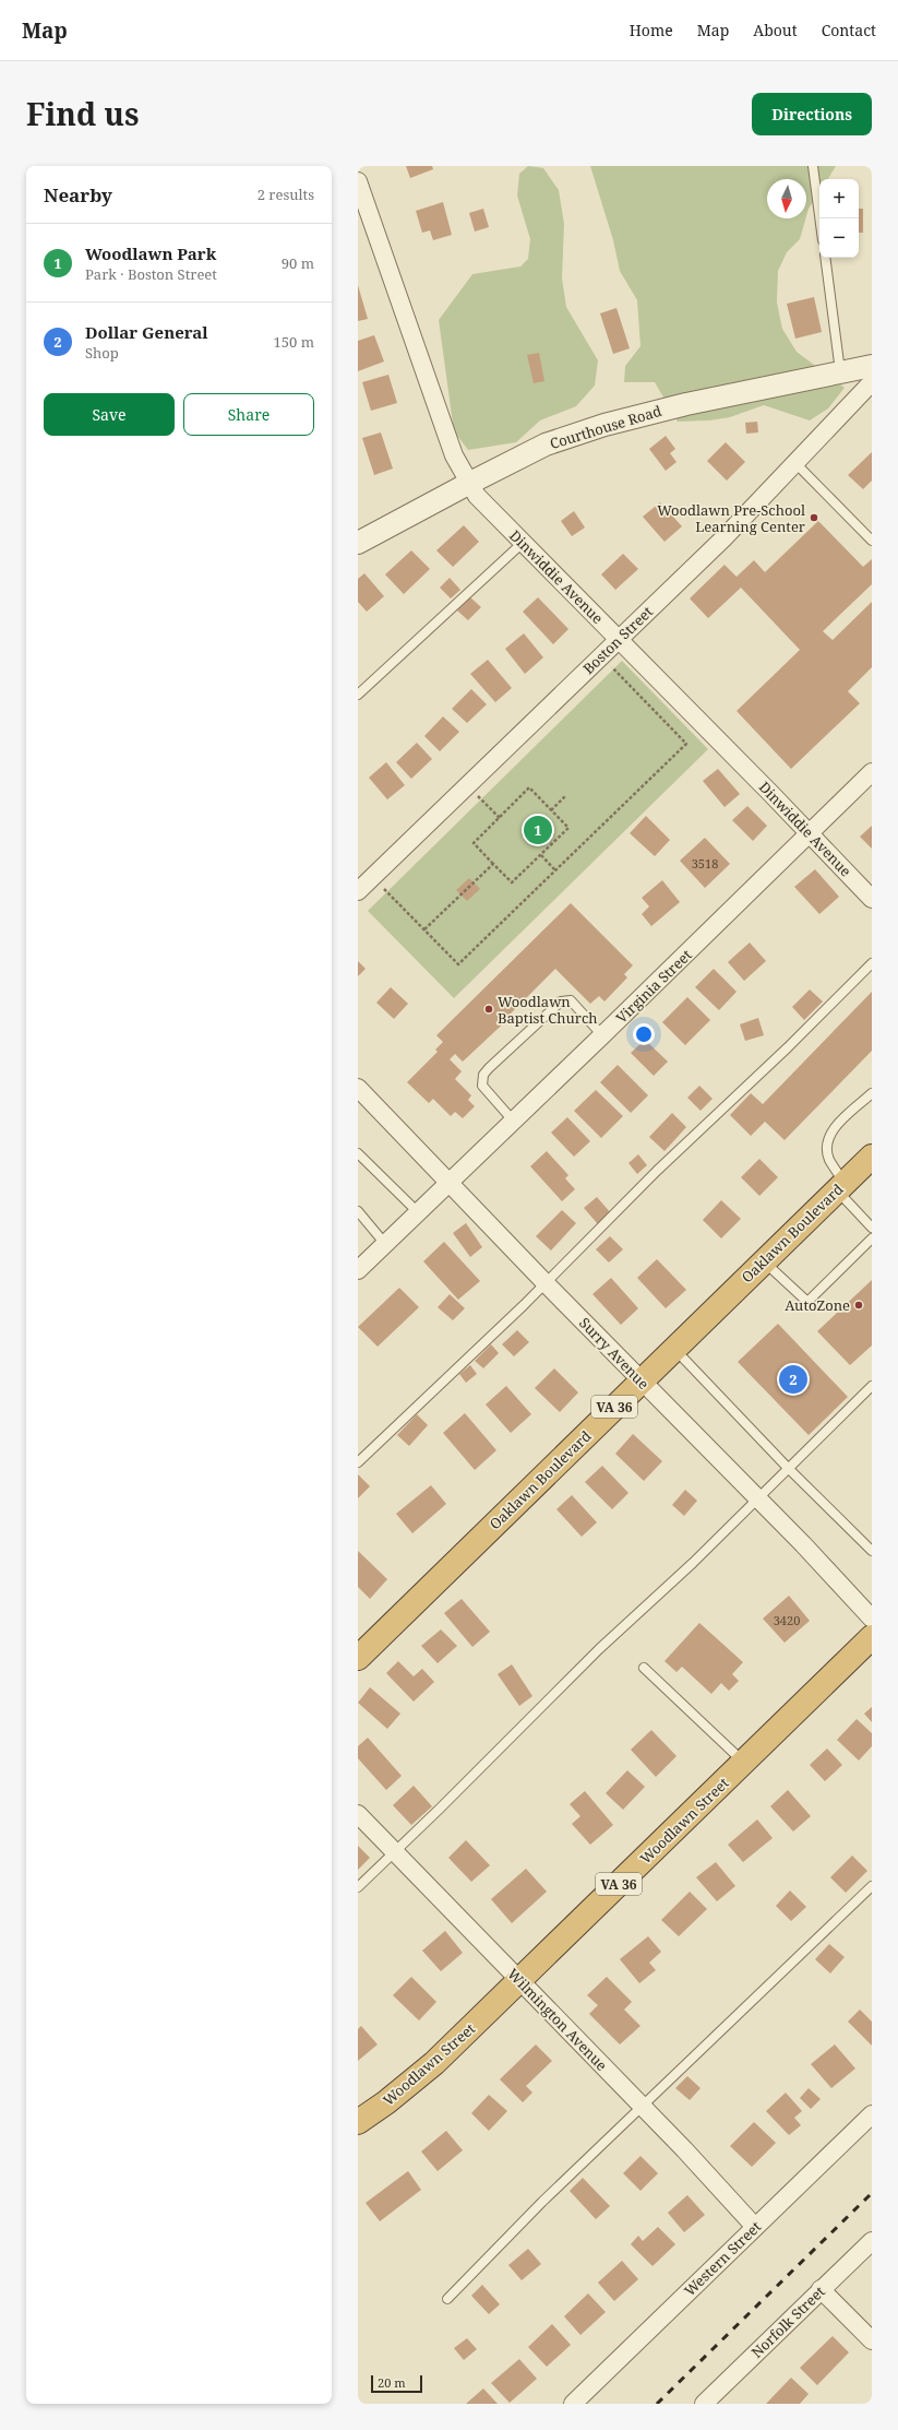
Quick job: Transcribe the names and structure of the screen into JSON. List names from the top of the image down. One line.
{"streets":{"highway":["Oaklawn Boulevard","VA 36","Woodlawn Street"],"street":["Courthouse Road","Dinwiddie Avenue","Boston Street","Virginia Street","Surry Avenue","Wilmington Avenue","Western Street","Norfolk Street"]},"crossings":[["Courthouse Road","Dinwiddie Avenue"],["Dinwiddie Avenue","Boston Street"],["Dinwiddie Avenue","Virginia Street"],["Virginia Street","Surry Avenue"],["Oaklawn Boulevard","Surry Avenue"],["Woodlawn Street","Wilmington Avenue"],["Wilmington Avenue","Western Street"]],"places":["Woodlawn Pre-School Learning Center","Woodlawn Baptist Church","AutoZone"],"house_numbers":["3518","3420"],"scale_bar":"20 m","north":"bottom","page":{"header":"Map","nav":["Home","Map","About","Contact"],"title":"Find us","buttons":["Directions",["Save","Share"]],"heading":["Nearby","2 results"],"map_buttons":["+","−"],"list":[{"mark":"1","name":"Woodlawn Park","note":"Park · Boston Street","value":"90 m"},{"mark":"2","name":"Dollar General","note":"Shop","value":"150 m"}],"pins":["1","2"],"scale":"20 m"}}
